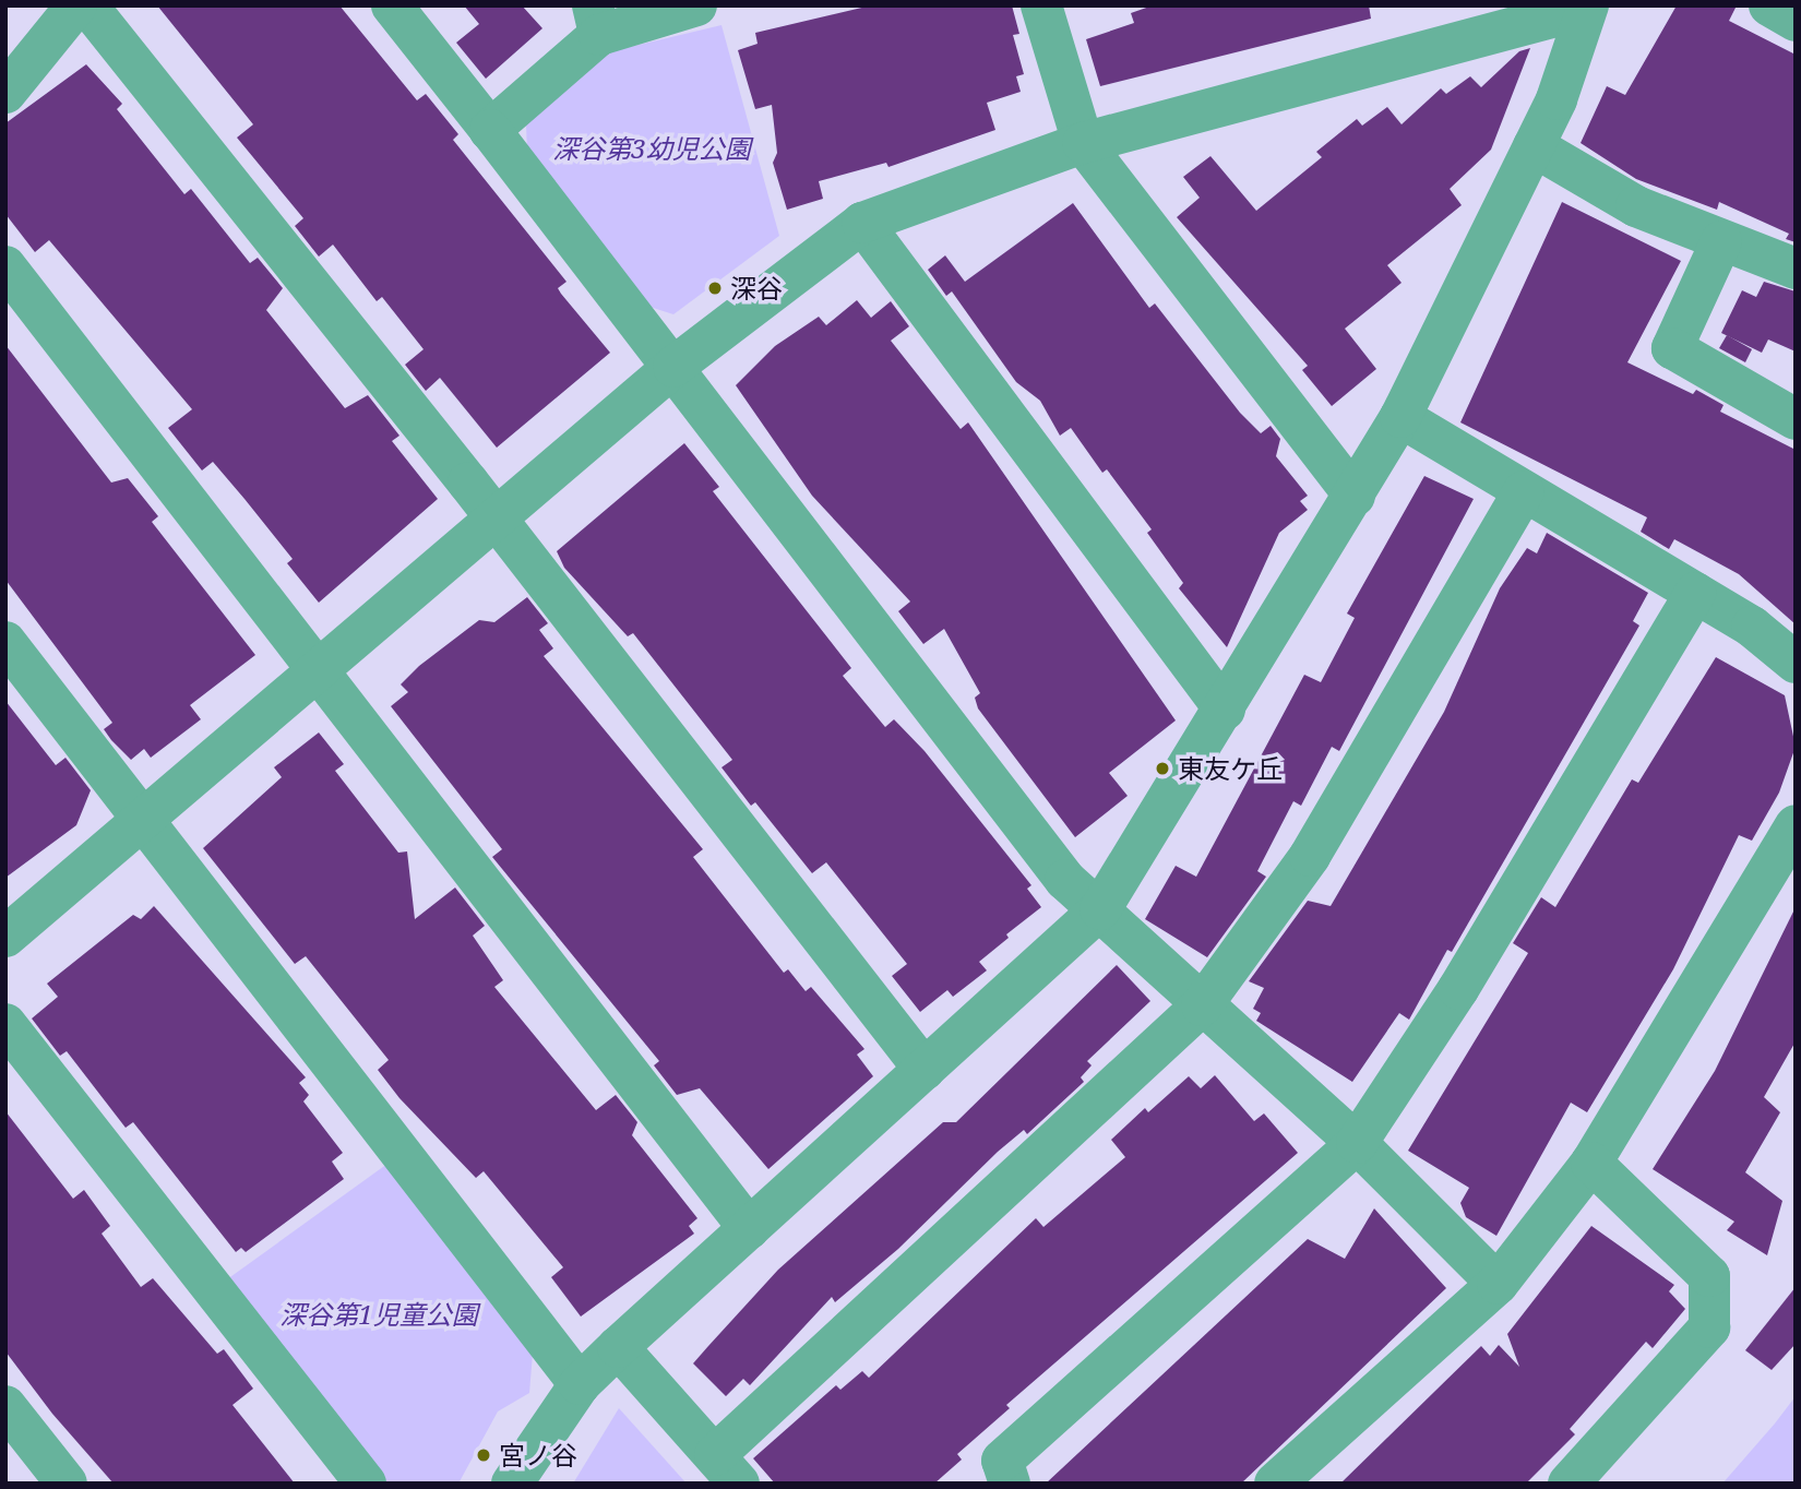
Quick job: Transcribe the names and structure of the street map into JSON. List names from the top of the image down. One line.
{"parks":["深谷第3幼児公園","深谷第1児童公園"],"places":["深谷","東友ケ丘","宮ノ谷"]}
